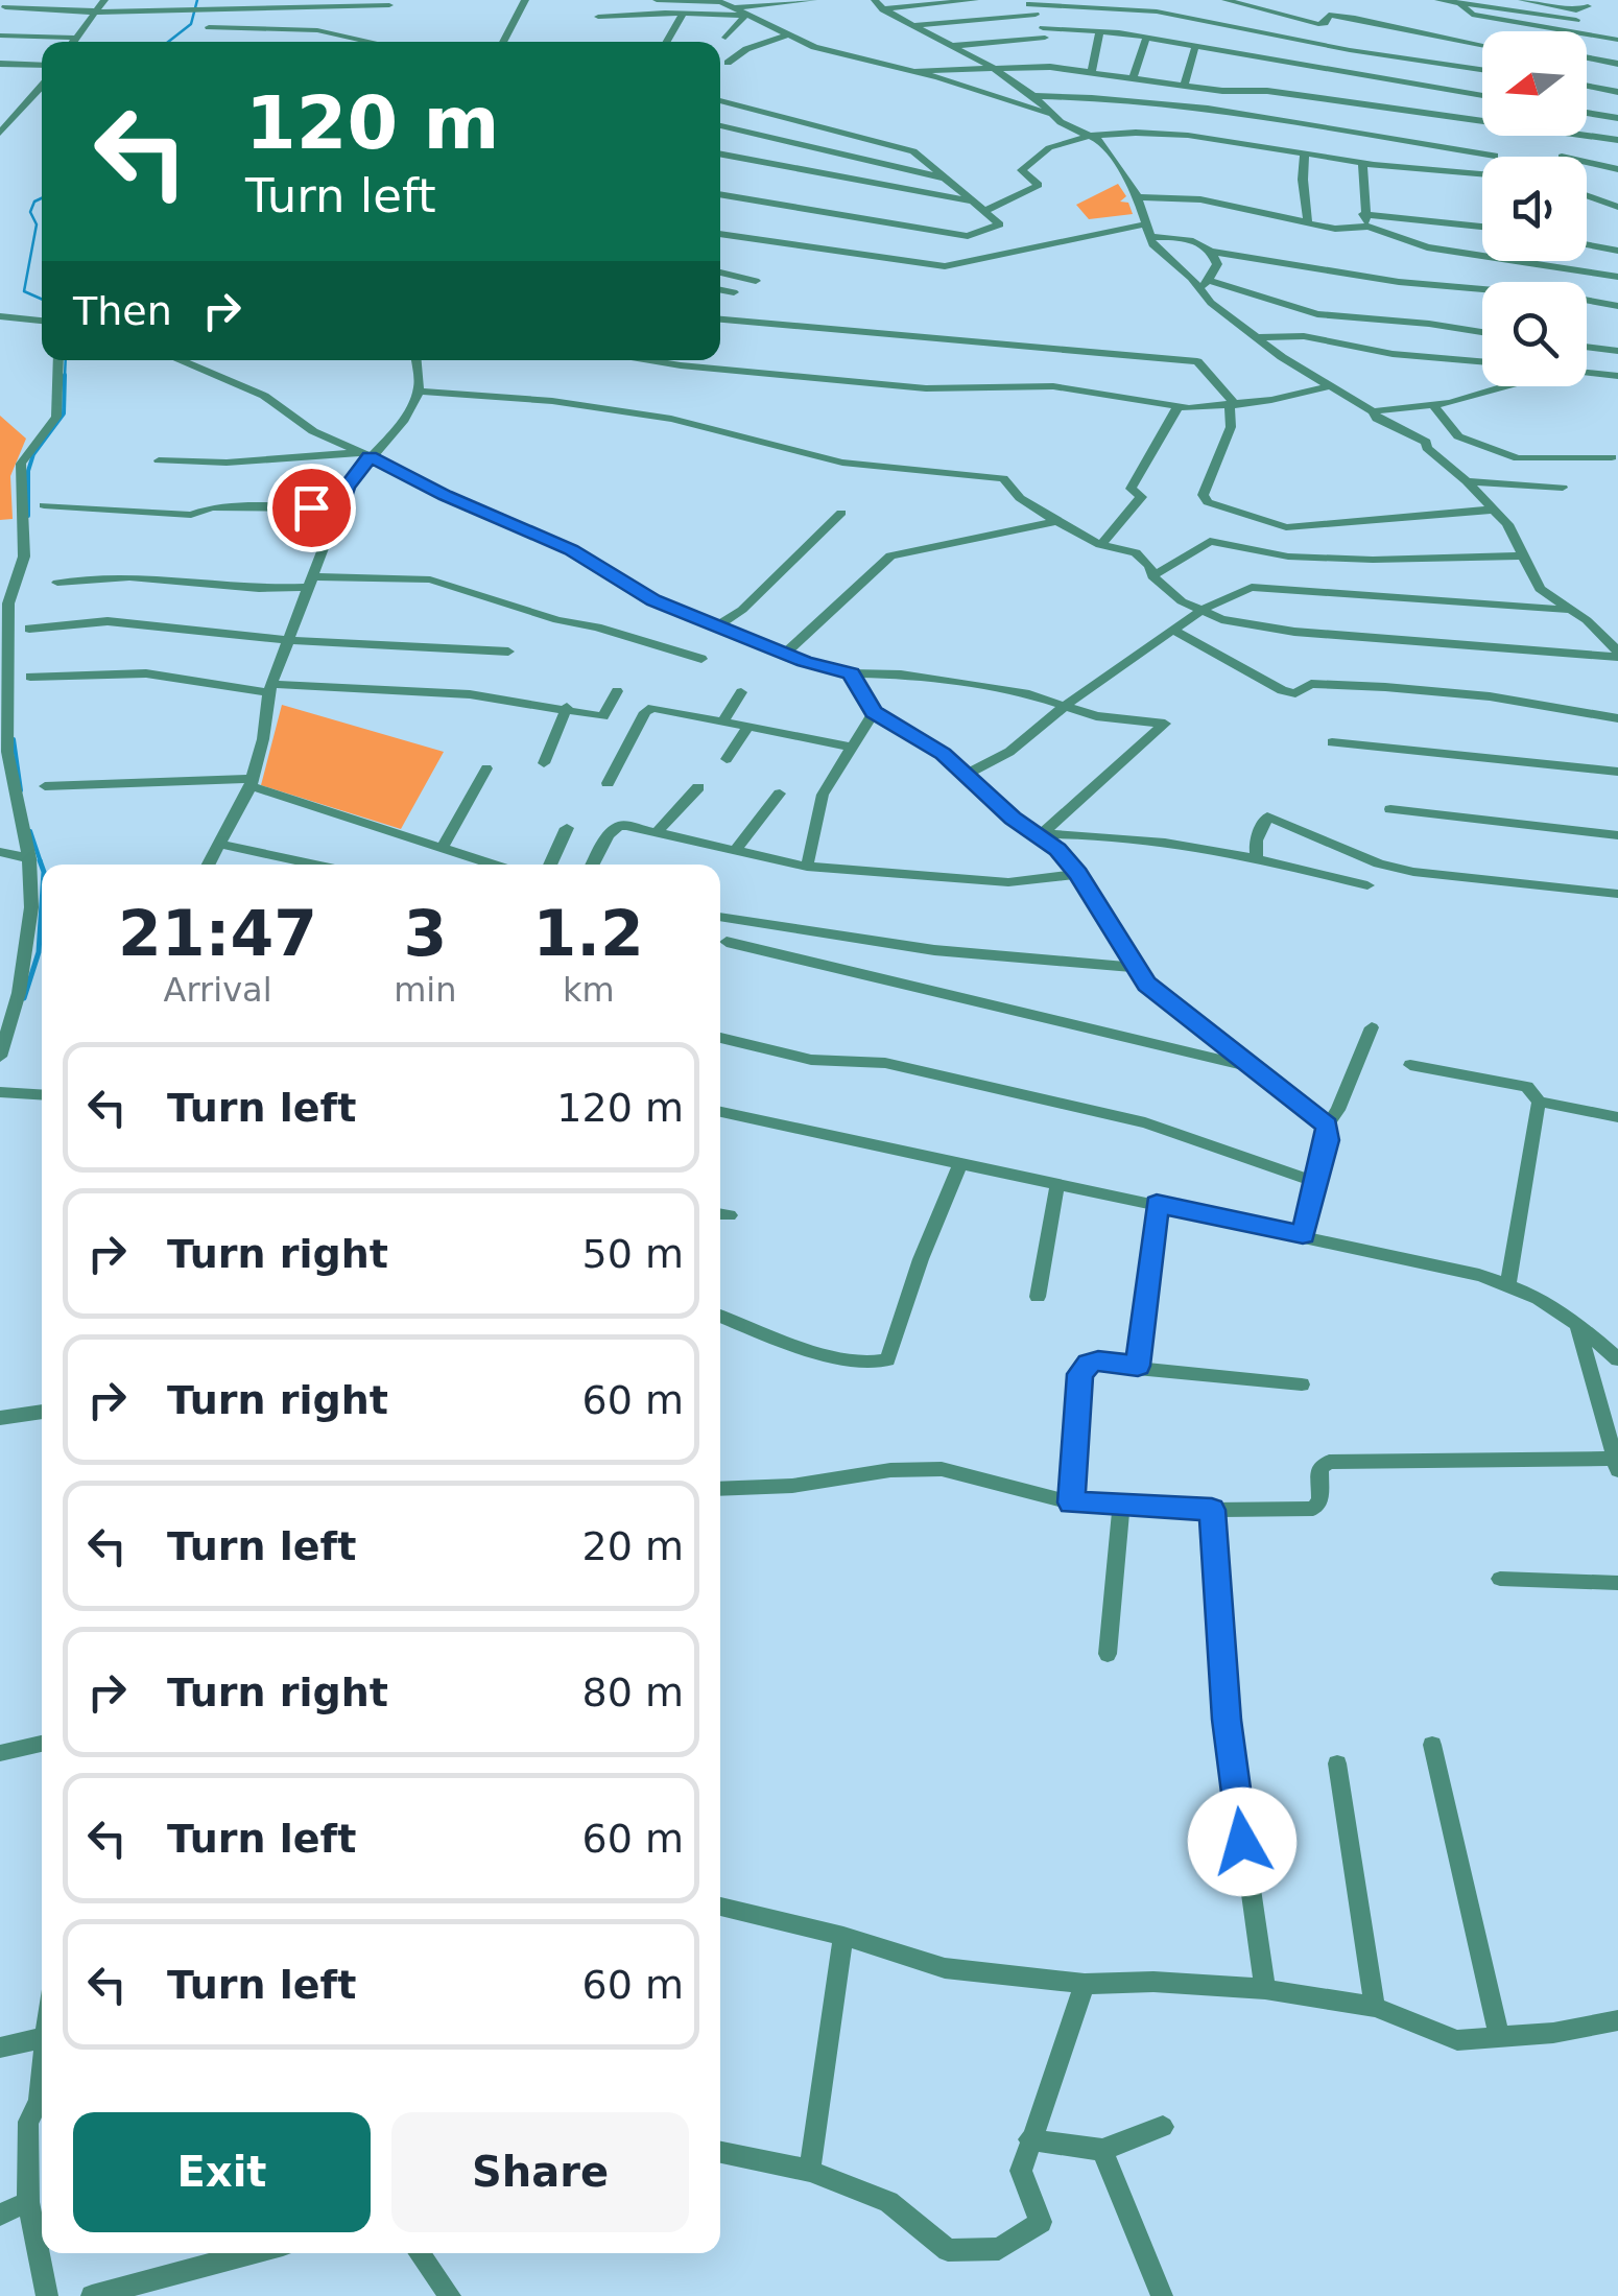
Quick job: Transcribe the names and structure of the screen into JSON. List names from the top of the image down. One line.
{"north":"left","page":{"turn":["120 m","Turn left"],"then":"Then","eta":["21:47","Arrival","3","min","1.2","km"],"list":[{"name":"Turn left","value":"120 m"},{"name":"Turn right","value":"50 m"},{"name":"Turn right","value":"60 m"},{"name":"Turn left","value":"20 m"},{"name":"Turn right","value":"80 m"},{"name":"Turn left","value":"60 m"},{"name":"Turn left","value":"60 m"}],"buttons":["Exit","Share"]}}
